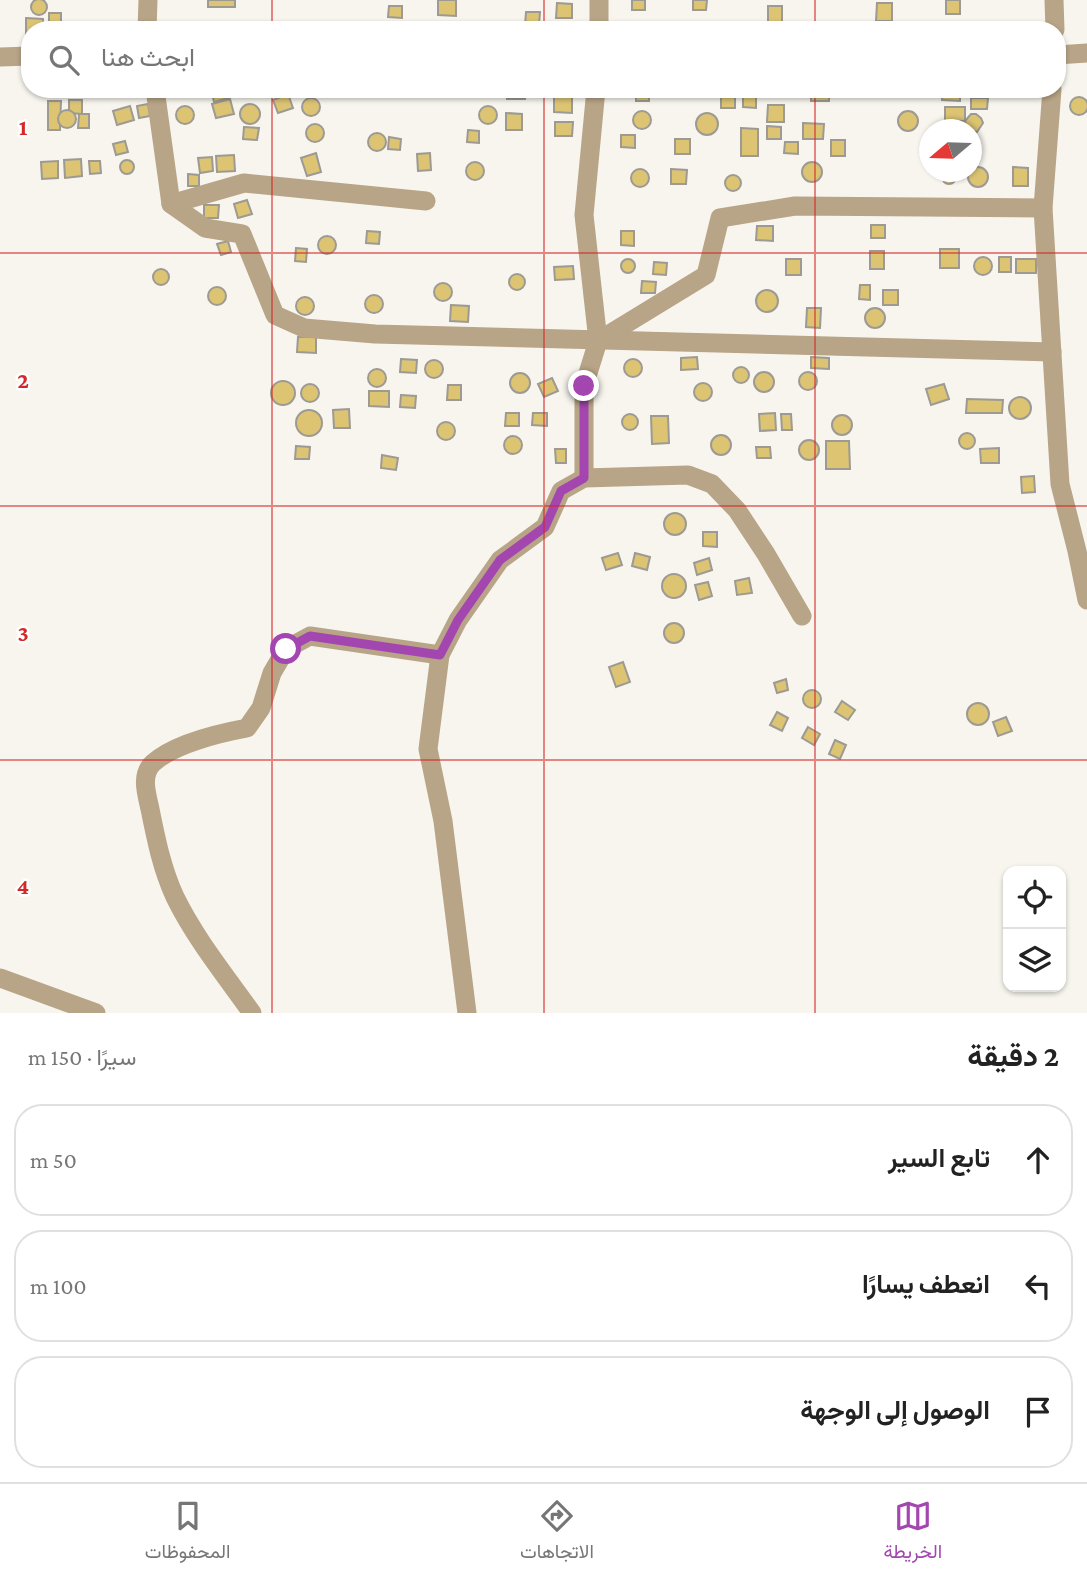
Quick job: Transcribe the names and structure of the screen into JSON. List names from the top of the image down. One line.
{"north":"left","page":{"search":"ابحث هنا","heading":["2 دقيقة","سيرًا · 150 m"],"list":[["تابع السير","50 m"],["انعطف يسارًا","100 m"],"الوصول إلى الوجهة"],"nav":["الخريطة","الاتجاهات","المحفوظات"]},"grid":{"rows":["1","2","3","4"]}}
